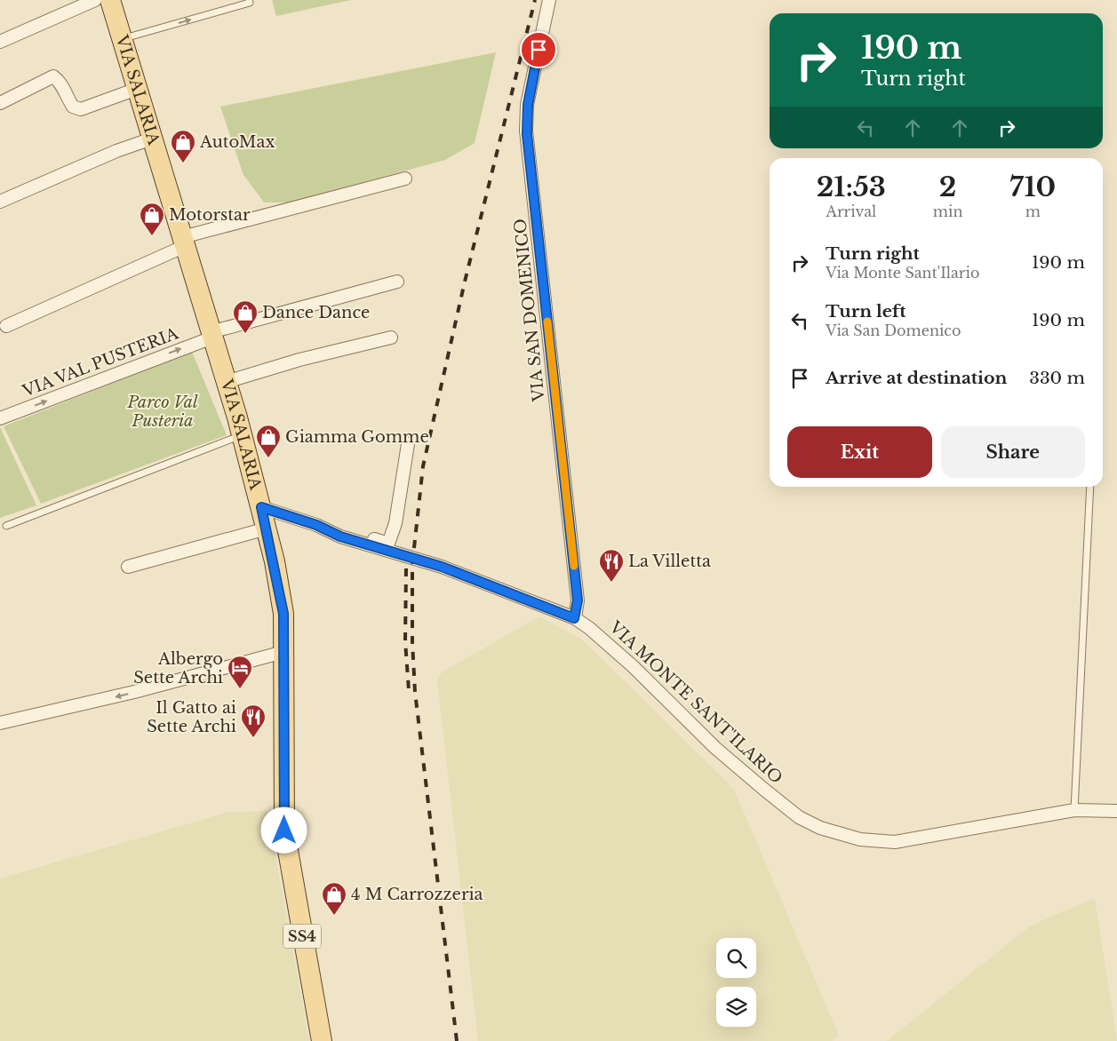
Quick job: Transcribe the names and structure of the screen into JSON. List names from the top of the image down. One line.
{"streets":{"main road":["VIA SALARIA","SS4"],"street":["VIA SAN DOMENICO","VIA VAL PUSTERIA","VIA MONTE SANT'ILARIO"]},"crossings":[["VIA SALARIA","VIA VAL PUSTERIA"],["VIA SALARIA","VIA MONTE SANT'ILARIO"],["VIA SAN DOMENICO","VIA MONTE SANT'ILARIO"]],"parks":["Parco Val Pusteria"],"places":{"shop":["AutoMax","Motorstar","Dance Dance","Giamma Gomme","4 M Carrozzeria"],"restaurant":["La Villetta","Il Gatto ai Sette Archi"],"hotel":["Albergo Sette Archi"]},"page":{"turn":["190 m","Turn right"],"eta":["21:53","Arrival","2","min","710","m"],"list":[{"name":"Turn right","note":"Via Monte Sant'Ilario","value":"190 m"},{"name":"Turn left","note":"Via San Domenico","value":"190 m"},{"name":"Arrive at destination","value":"330 m"}],"buttons":["Exit","Share"]}}
